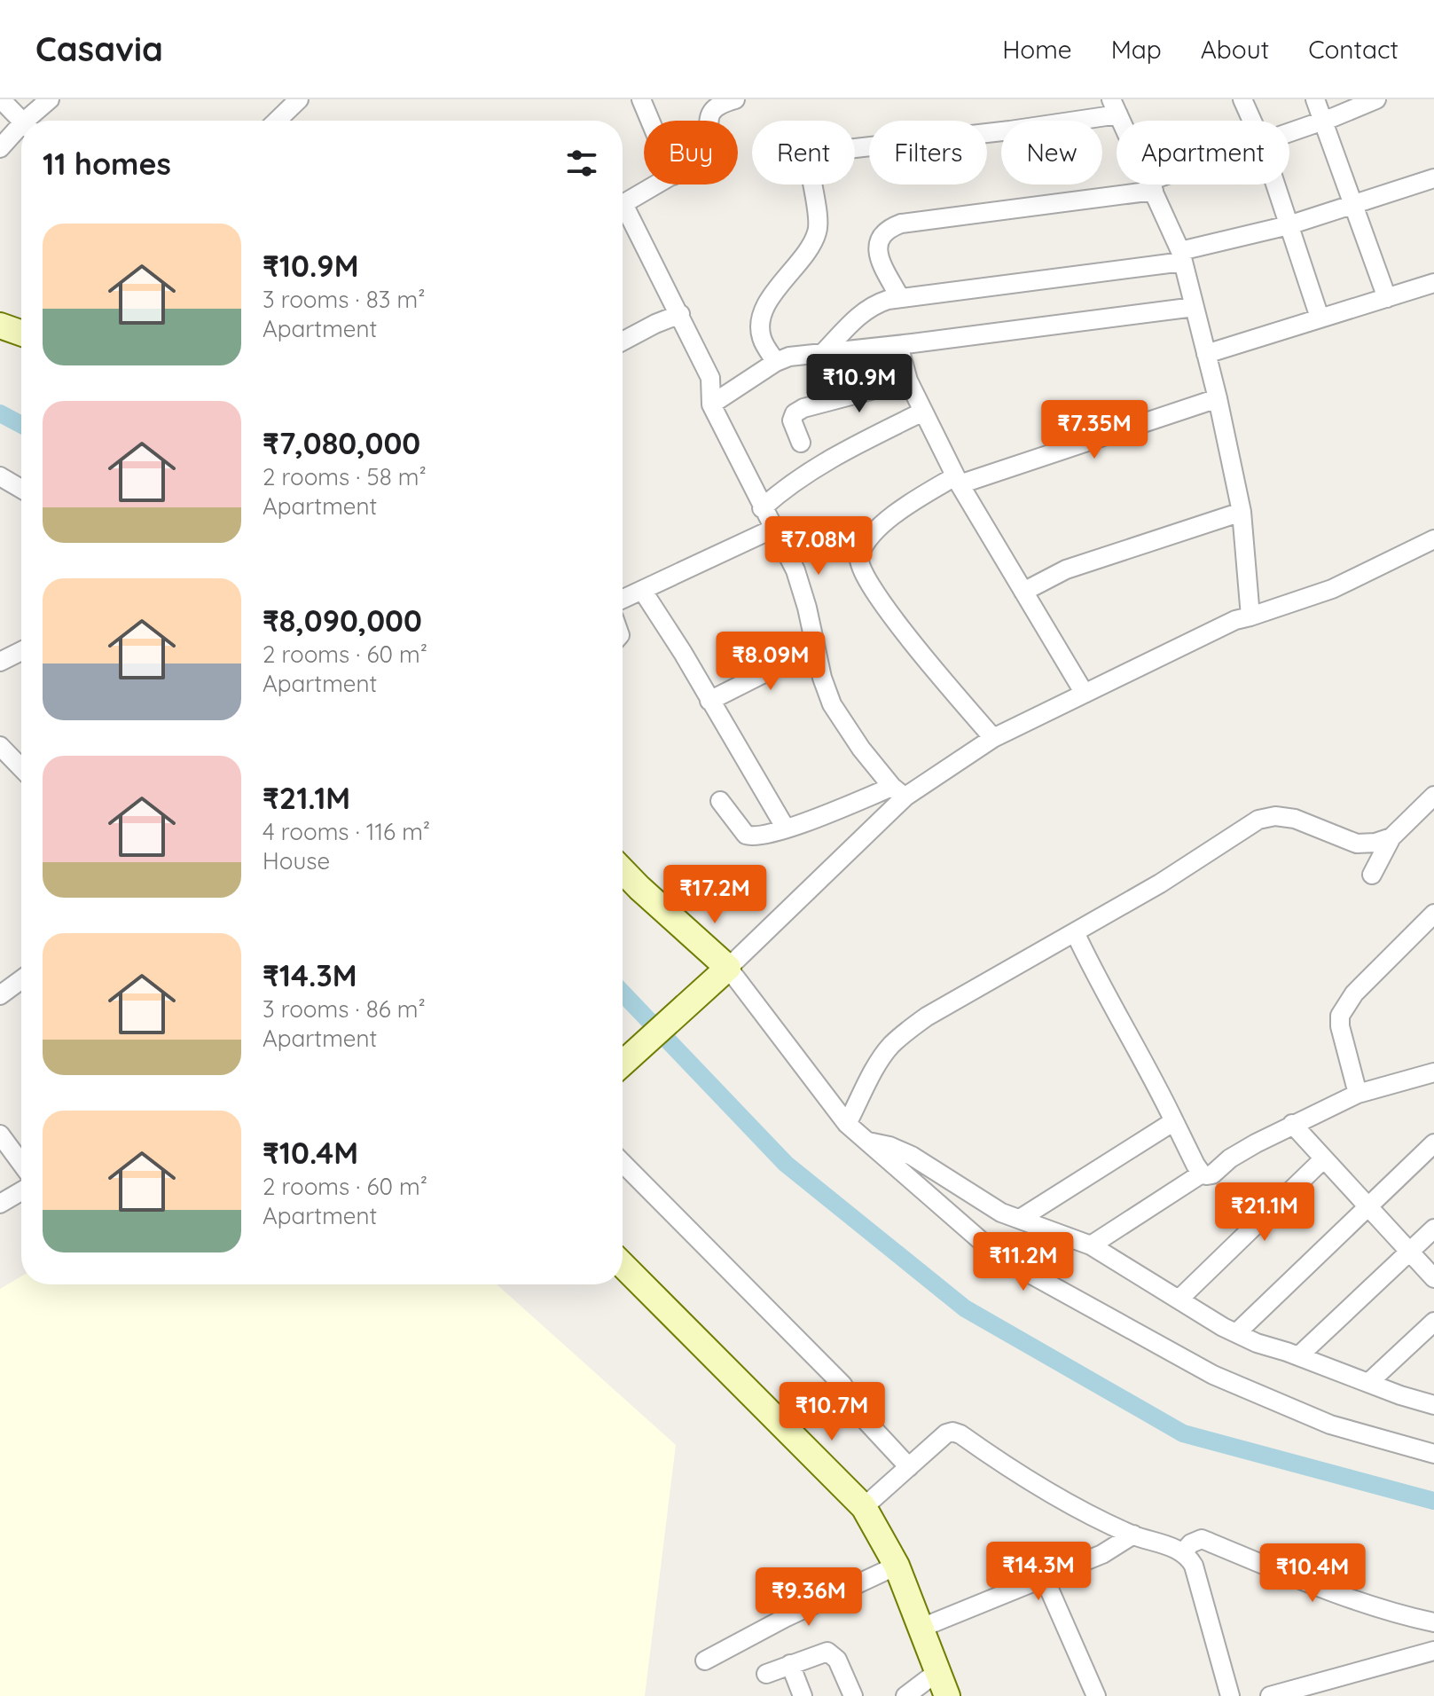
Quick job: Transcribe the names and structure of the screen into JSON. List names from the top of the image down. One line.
{"page":{"header":"Casavia","nav":["Home","Map","About","Contact"],"chip":["Buy","Rent","Filters","New","Apartment"],"heading":"11 homes","list":[{"name":"₹10.9M","note":"3 rooms · 83 m² · Apartment"},{"name":"₹7,080,000","note":"2 rooms · 58 m² · Apartment"},{"name":"₹8,090,000","note":"2 rooms · 60 m² · Apartment"},{"name":"₹21.1M","note":"4 rooms · 116 m² · House"},{"name":"₹14.3M","note":"3 rooms · 86 m² · Apartment"},{"name":"₹10.4M","note":"2 rooms · 60 m² · Apartment"}],"price":["₹10.9M","₹7.35M","₹7.08M","₹8.09M","₹17.2M","₹21.1M","₹11.2M","₹10.7M","₹14.3M","₹10.4M","₹9.36M"]}}
